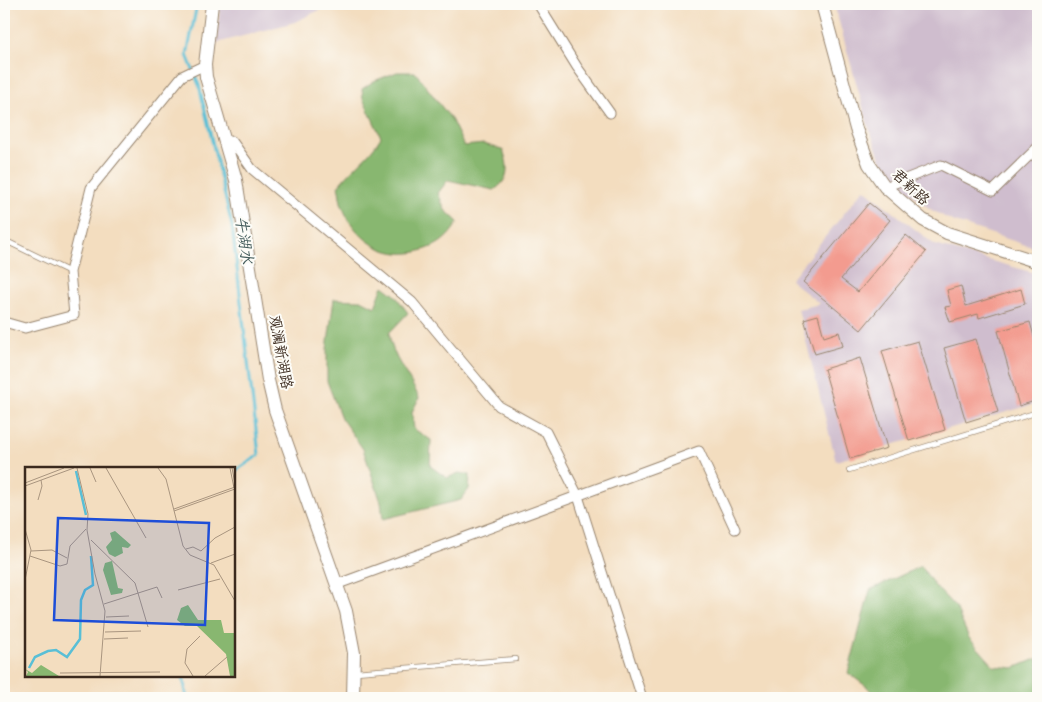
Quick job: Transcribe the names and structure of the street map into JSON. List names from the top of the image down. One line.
{"streets":{"street":["君新路","观澜新湖路"]},"water":["牛湖水"]}
